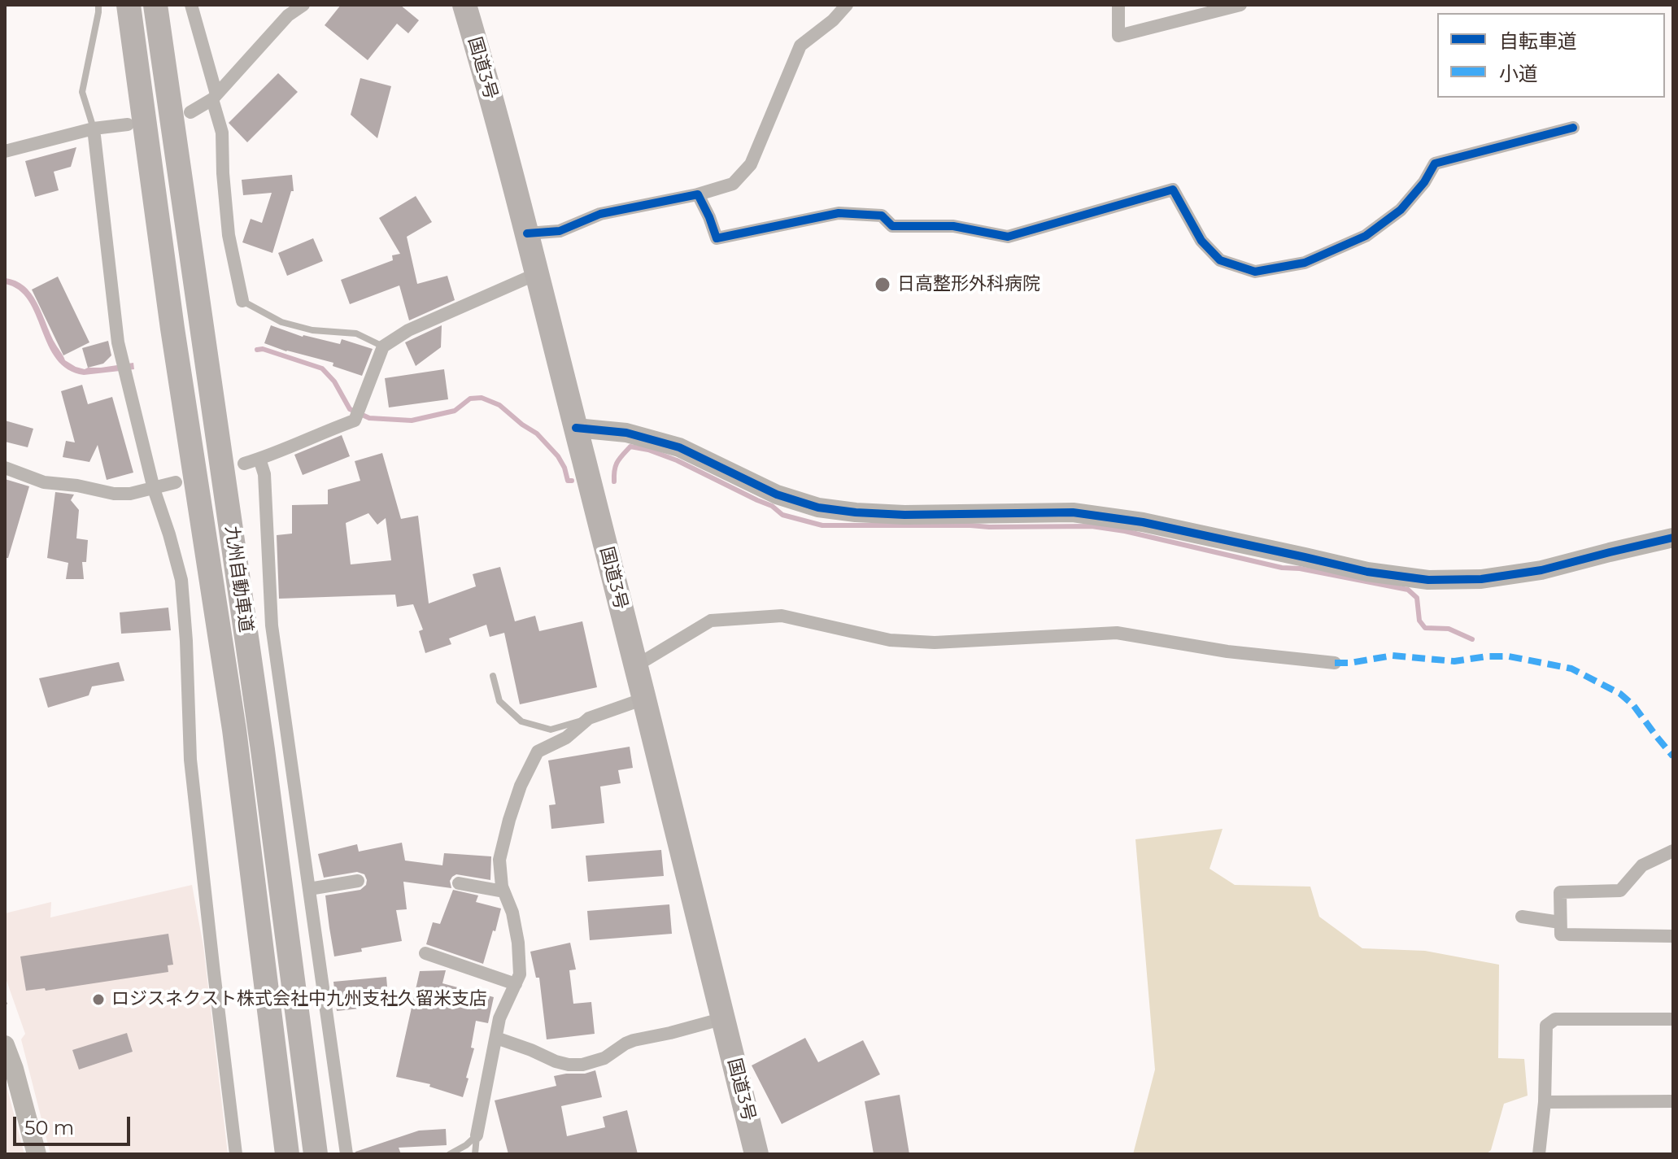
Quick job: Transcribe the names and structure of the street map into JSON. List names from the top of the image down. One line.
{"streets":{"highway":["国道3号","九州自動車道"]},"places":["日高整形外科病院","ロジスネクスト株式会社中九州支社久留米支店"],"legend":["自転車道","小道"],"scale_bar":"50 m"}
